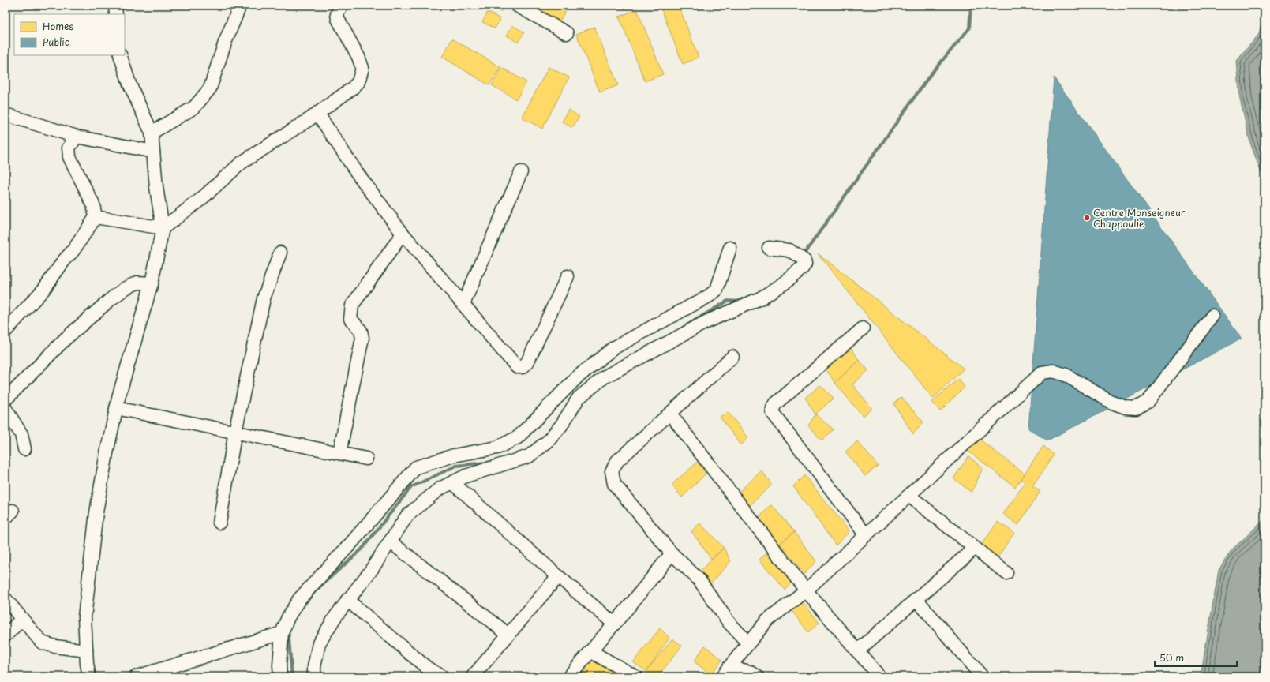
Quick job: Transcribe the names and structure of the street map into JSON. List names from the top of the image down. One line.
{"places":["Centre Monseigneur Chappoulie"],"legend":["Homes","Public"],"scale_bar":"50 m"}
